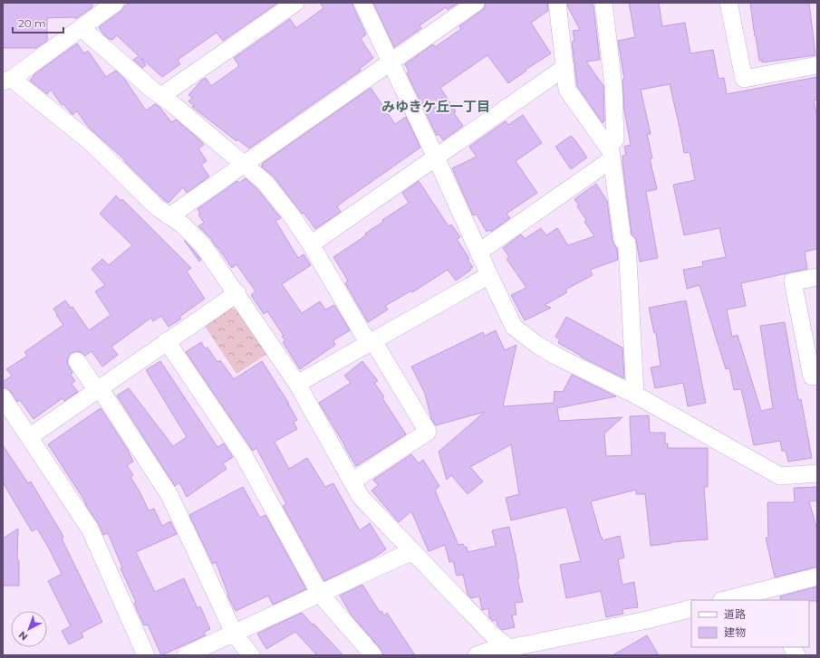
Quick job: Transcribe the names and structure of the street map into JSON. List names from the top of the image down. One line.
{"districts":["みゆきケ丘一丁目"],"legend":["道路","建物"],"scale_bar":"20 m","north":"bottom left"}
